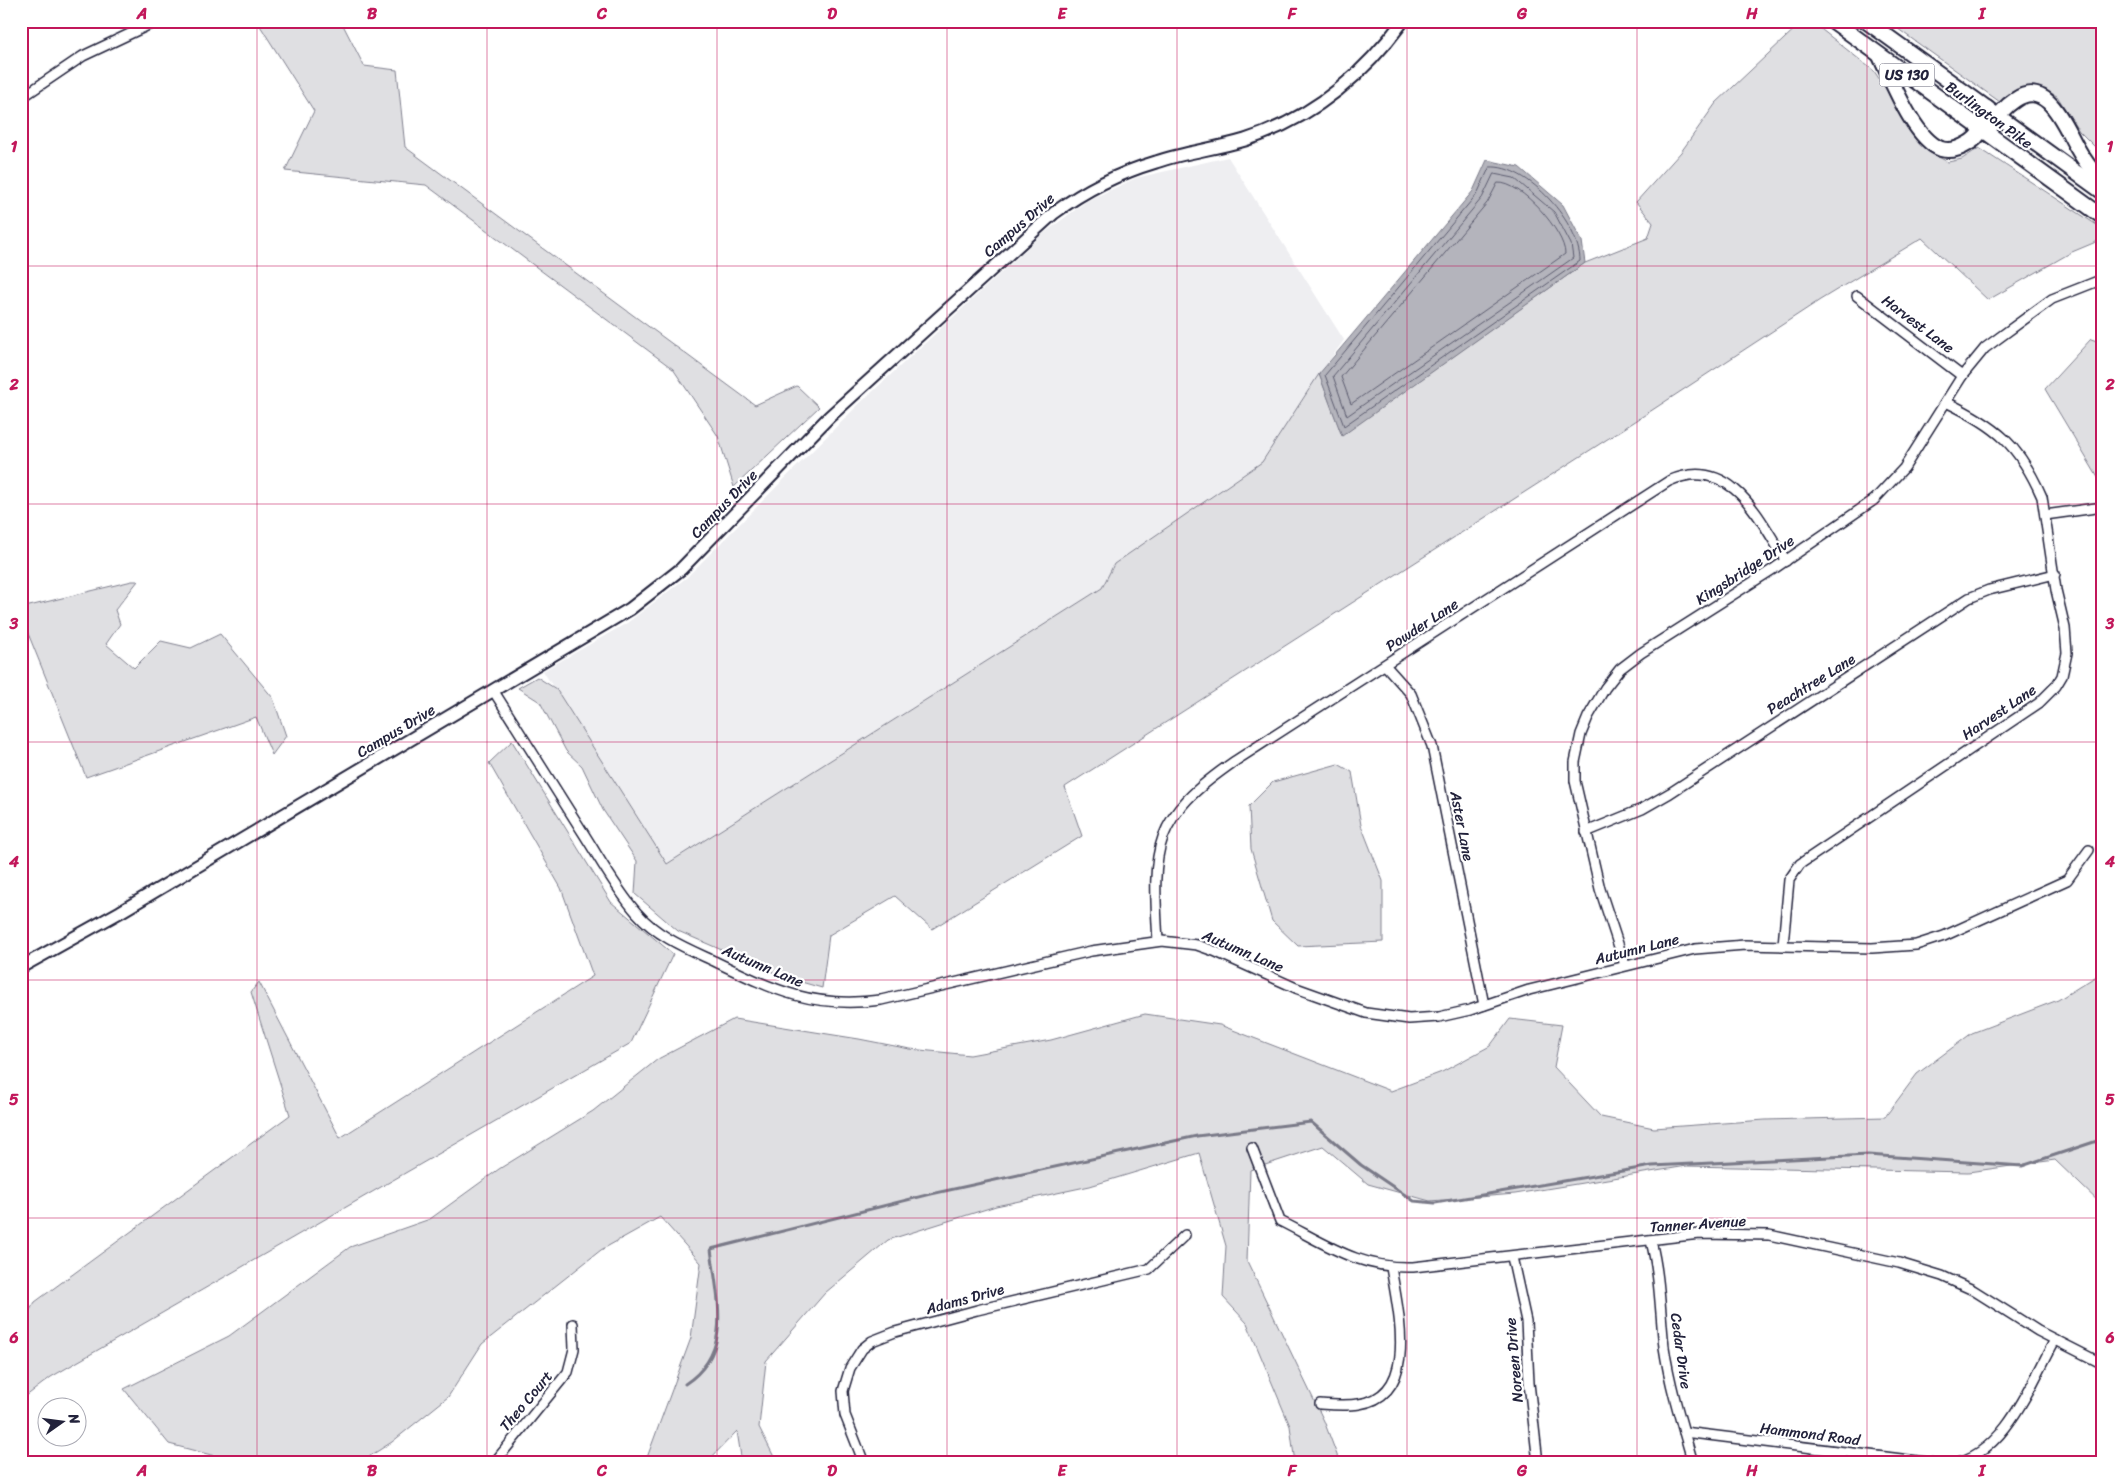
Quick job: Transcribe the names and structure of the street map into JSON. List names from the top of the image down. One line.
{"streets":{"highway":["US 130","Burlington Pike"],"street":["Campus Drive","Harvest Lane","Kingsbridge Drive","Powder Lane","Peachtree Lane","Aster Lane","Autumn Lane","Tanner Avenue","Adams Drive","Cedar Drive","Noreen Drive","Theo Court","Hammond Road"]},"crossings":[["Campus Drive","Autumn Lane"],["Harvest Lane","Kingsbridge Drive"],["Harvest Lane","Peachtree Lane"],["Harvest Lane","Autumn Lane"],["Kingsbridge Drive","Powder Lane"],["Kingsbridge Drive","Peachtree Lane"],["Kingsbridge Drive","Autumn Lane"],["Powder Lane","Aster Lane"],["Powder Lane","Autumn Lane"],["Aster Lane","Autumn Lane"],["Tanner Avenue","Cedar Drive"],["Tanner Avenue","Noreen Drive"],["Cedar Drive","Hammond Road"]],"north":"right","grid":{"columns":["A","B","C","D","E","F","G","H","I"],"rows":["1","2","3","4","5","6"]}}
